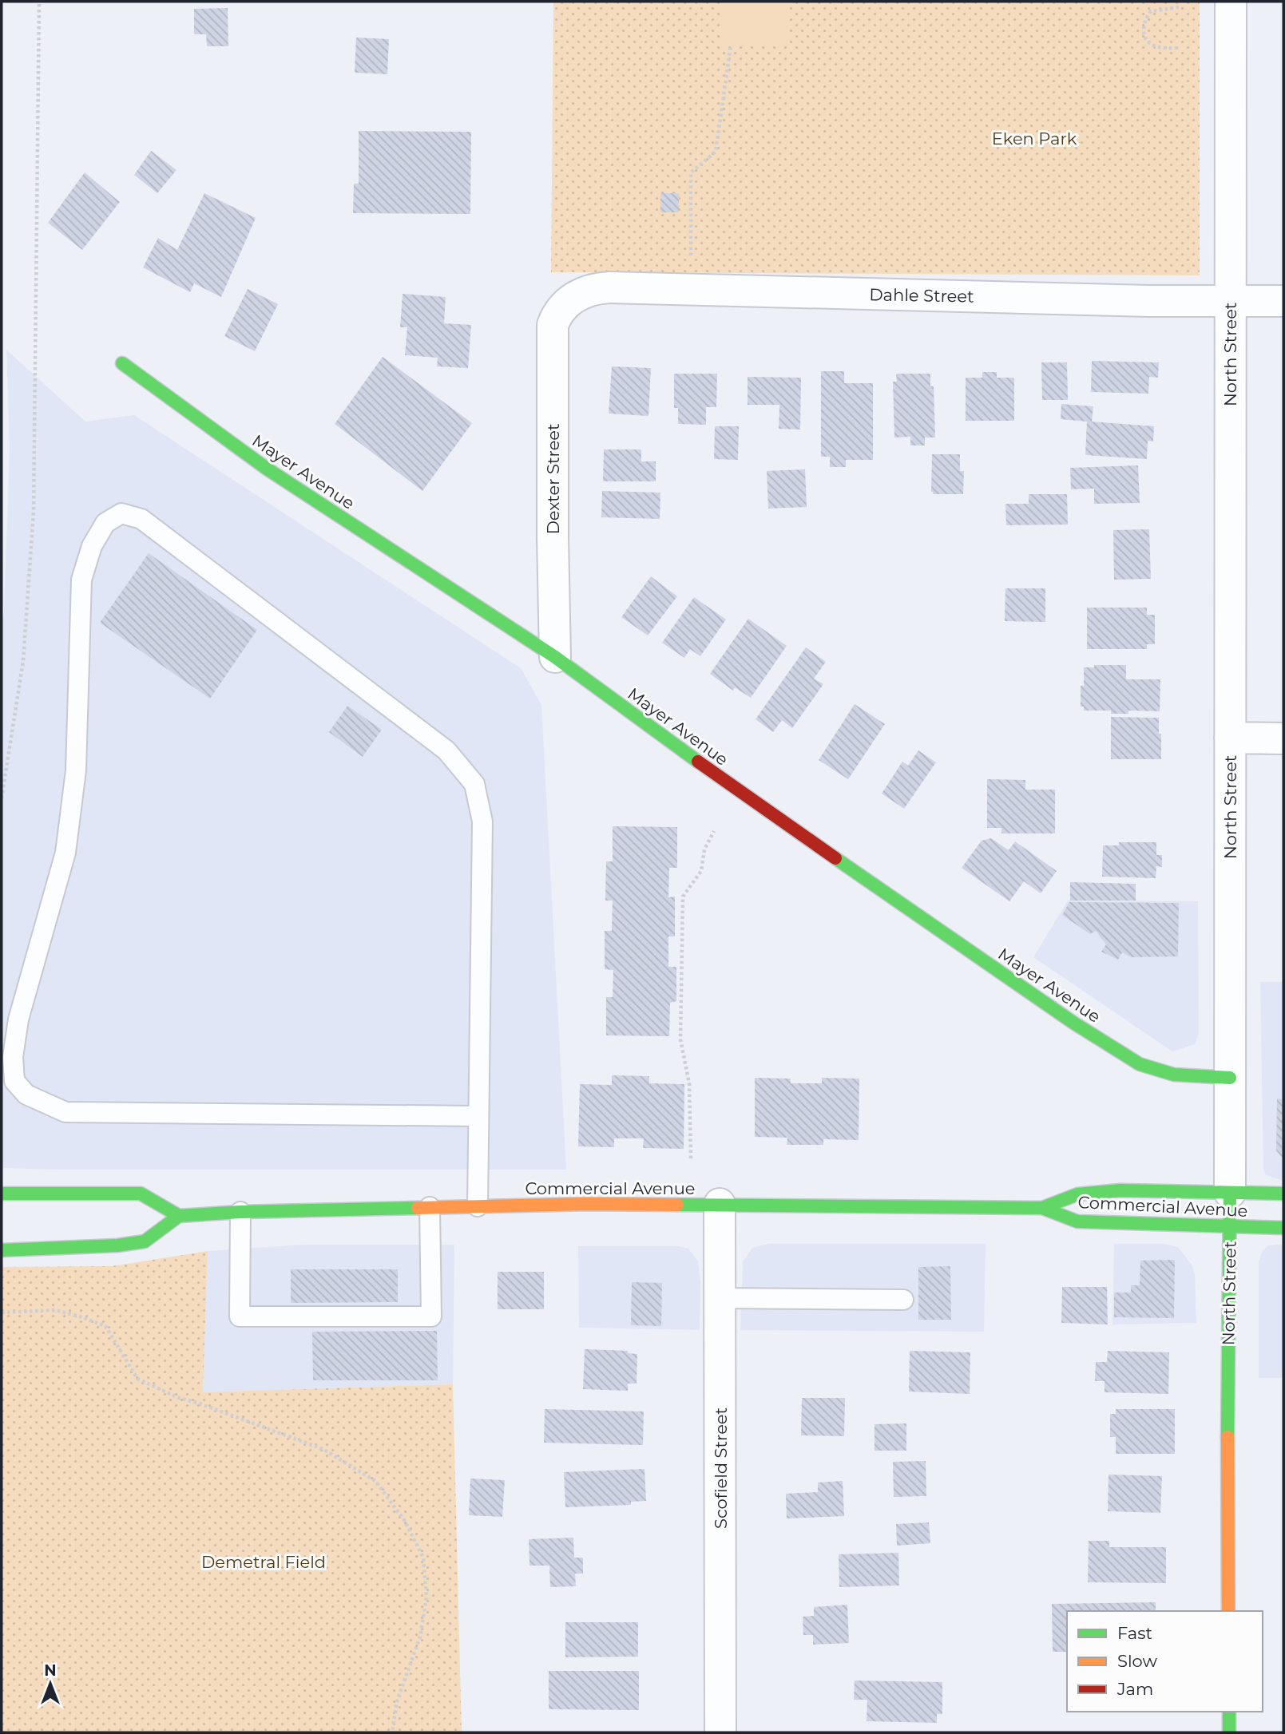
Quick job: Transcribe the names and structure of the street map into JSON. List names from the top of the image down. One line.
{"streets":{"street":["Dahle Street","North Street","Mayer Avenue","Dexter Street","Commercial Avenue","Scofield Street"]},"crossings":[["Dahle Street","North Street"],["Dahle Street","Dexter Street"],["North Street","Mayer Avenue"],["North Street","Commercial Avenue"],["Mayer Avenue","Dexter Street"],["Commercial Avenue","Scofield Street"]],"parks":["Eken Park","Demetral Field"],"legend":["Fast","Slow","Jam"],"north":"top"}
